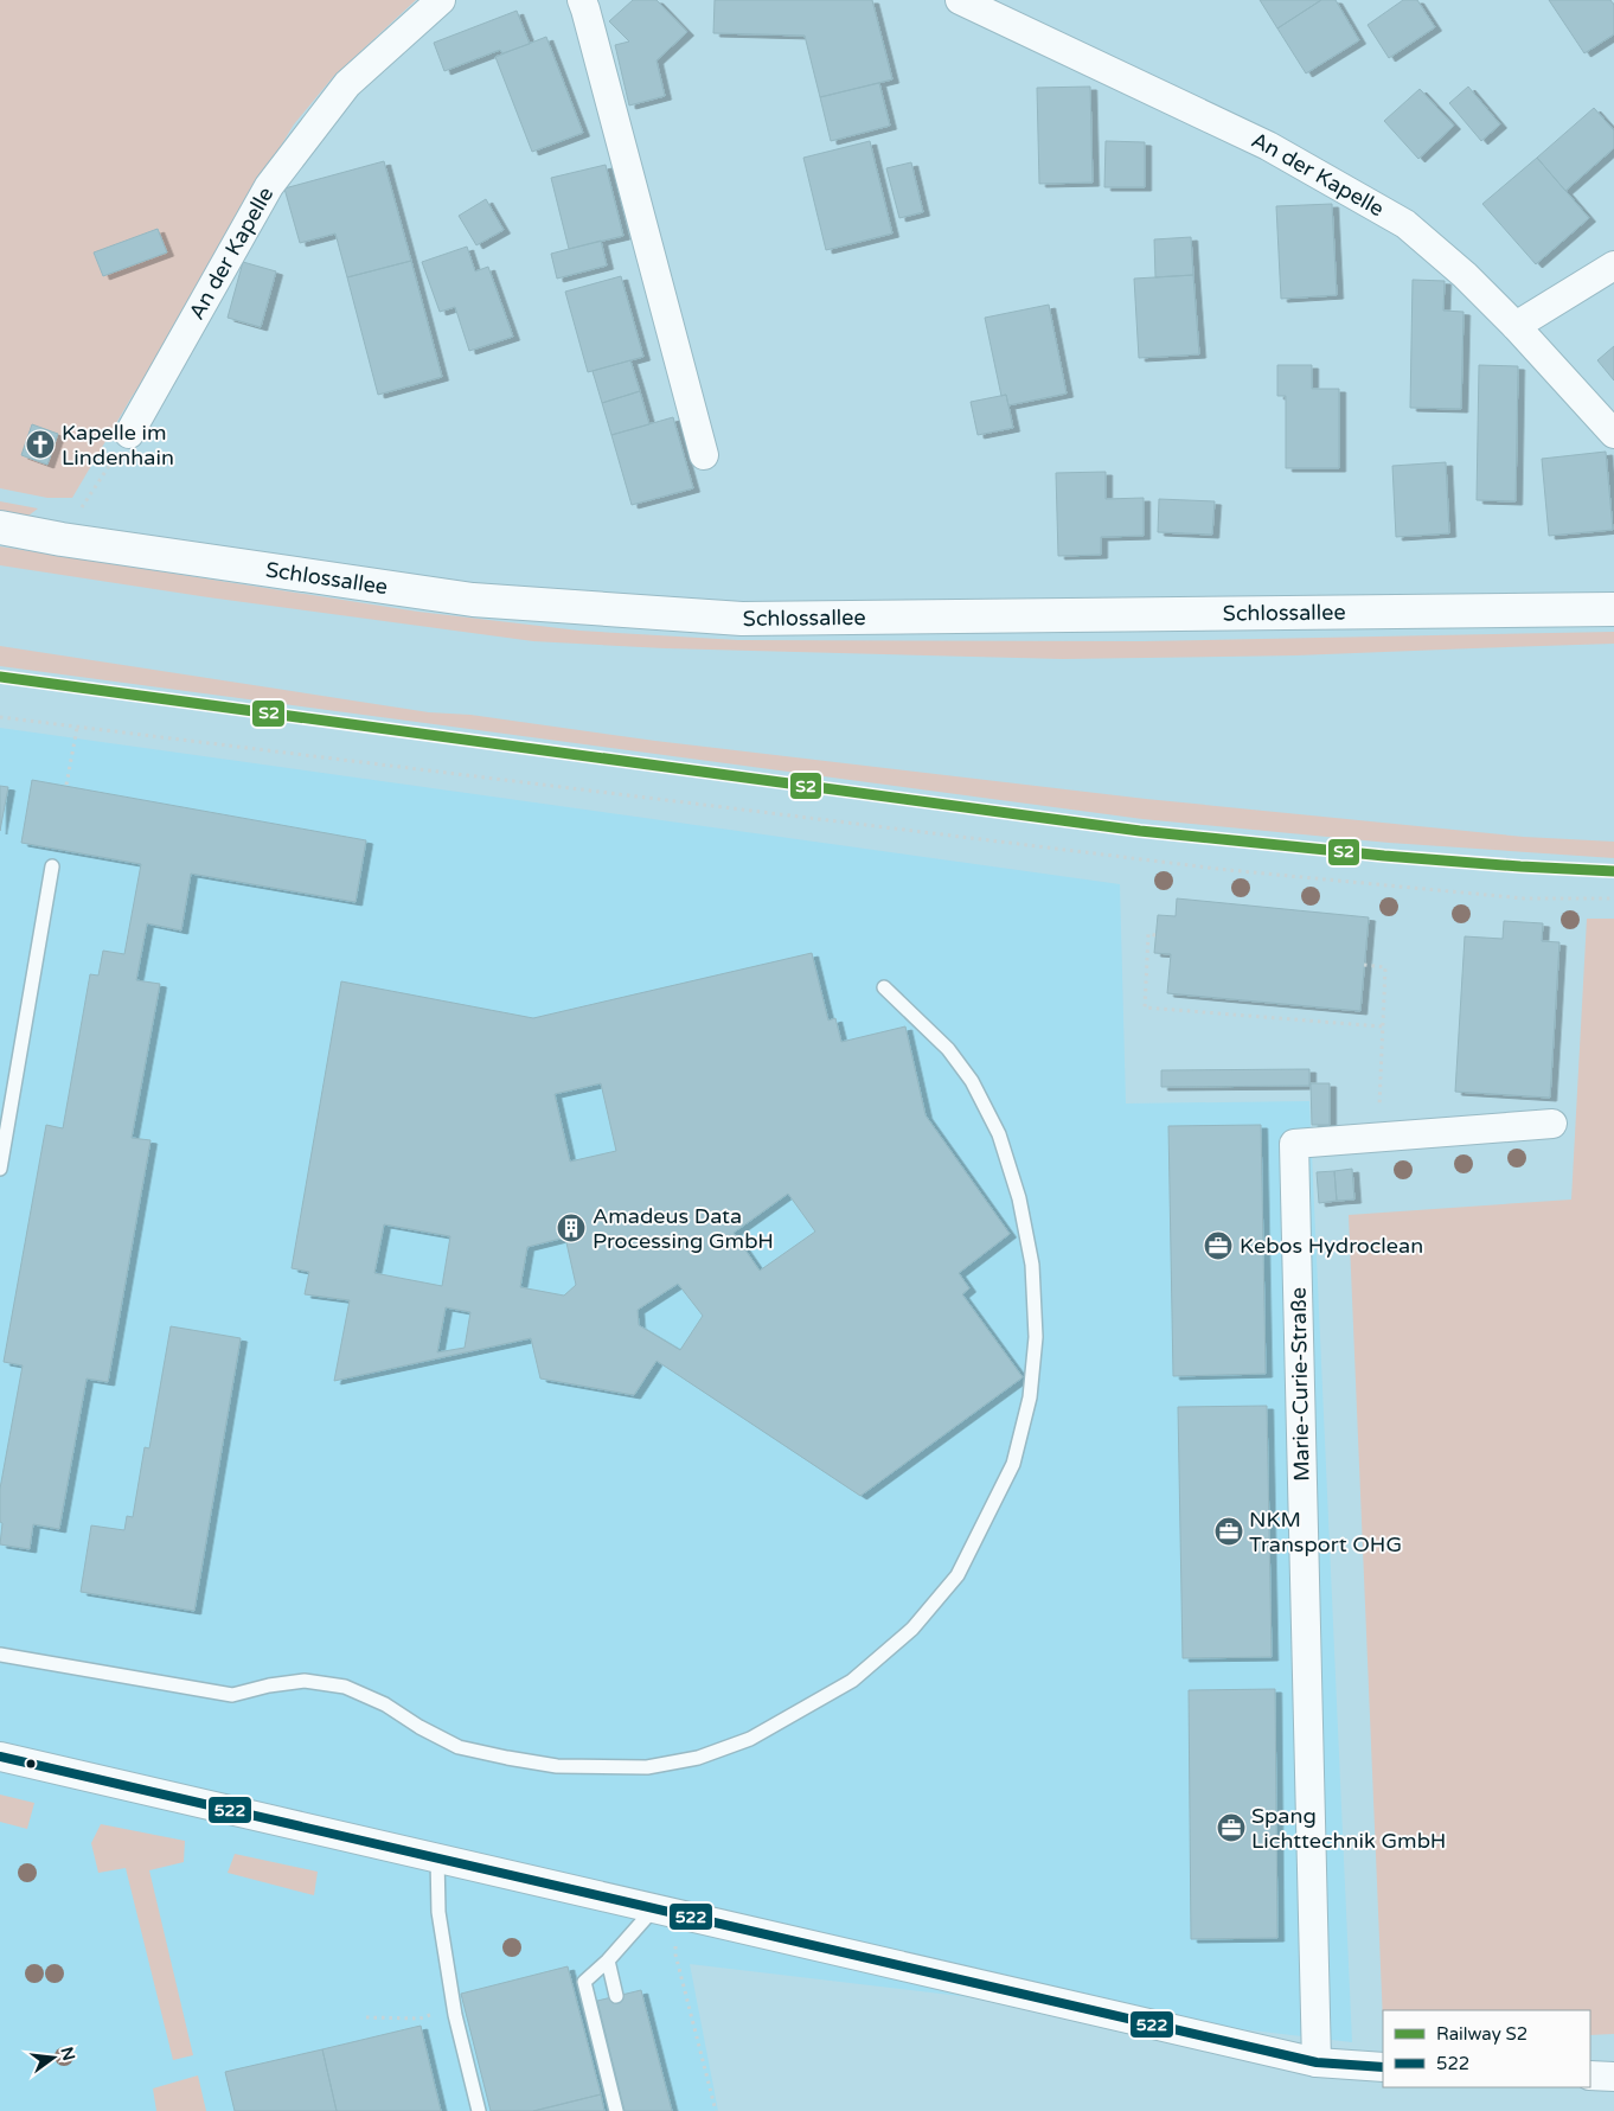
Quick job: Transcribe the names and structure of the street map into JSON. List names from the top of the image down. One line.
{"streets":{"main road":["Schlossallee"],"street":["An der Kapelle","Marie-Curie-Straße"]},"places":{"church":["Kapelle im Lindenhain"],"building":["Amadeus Data Processing GmbH"],"office":["Kebos Hydroclean","NKM Transport OHG","Spang Lichttechnik GmbH"]},"lines":["rail line S2","transit line 522"],"legend":["Railway S2","522"],"north":"right"}
